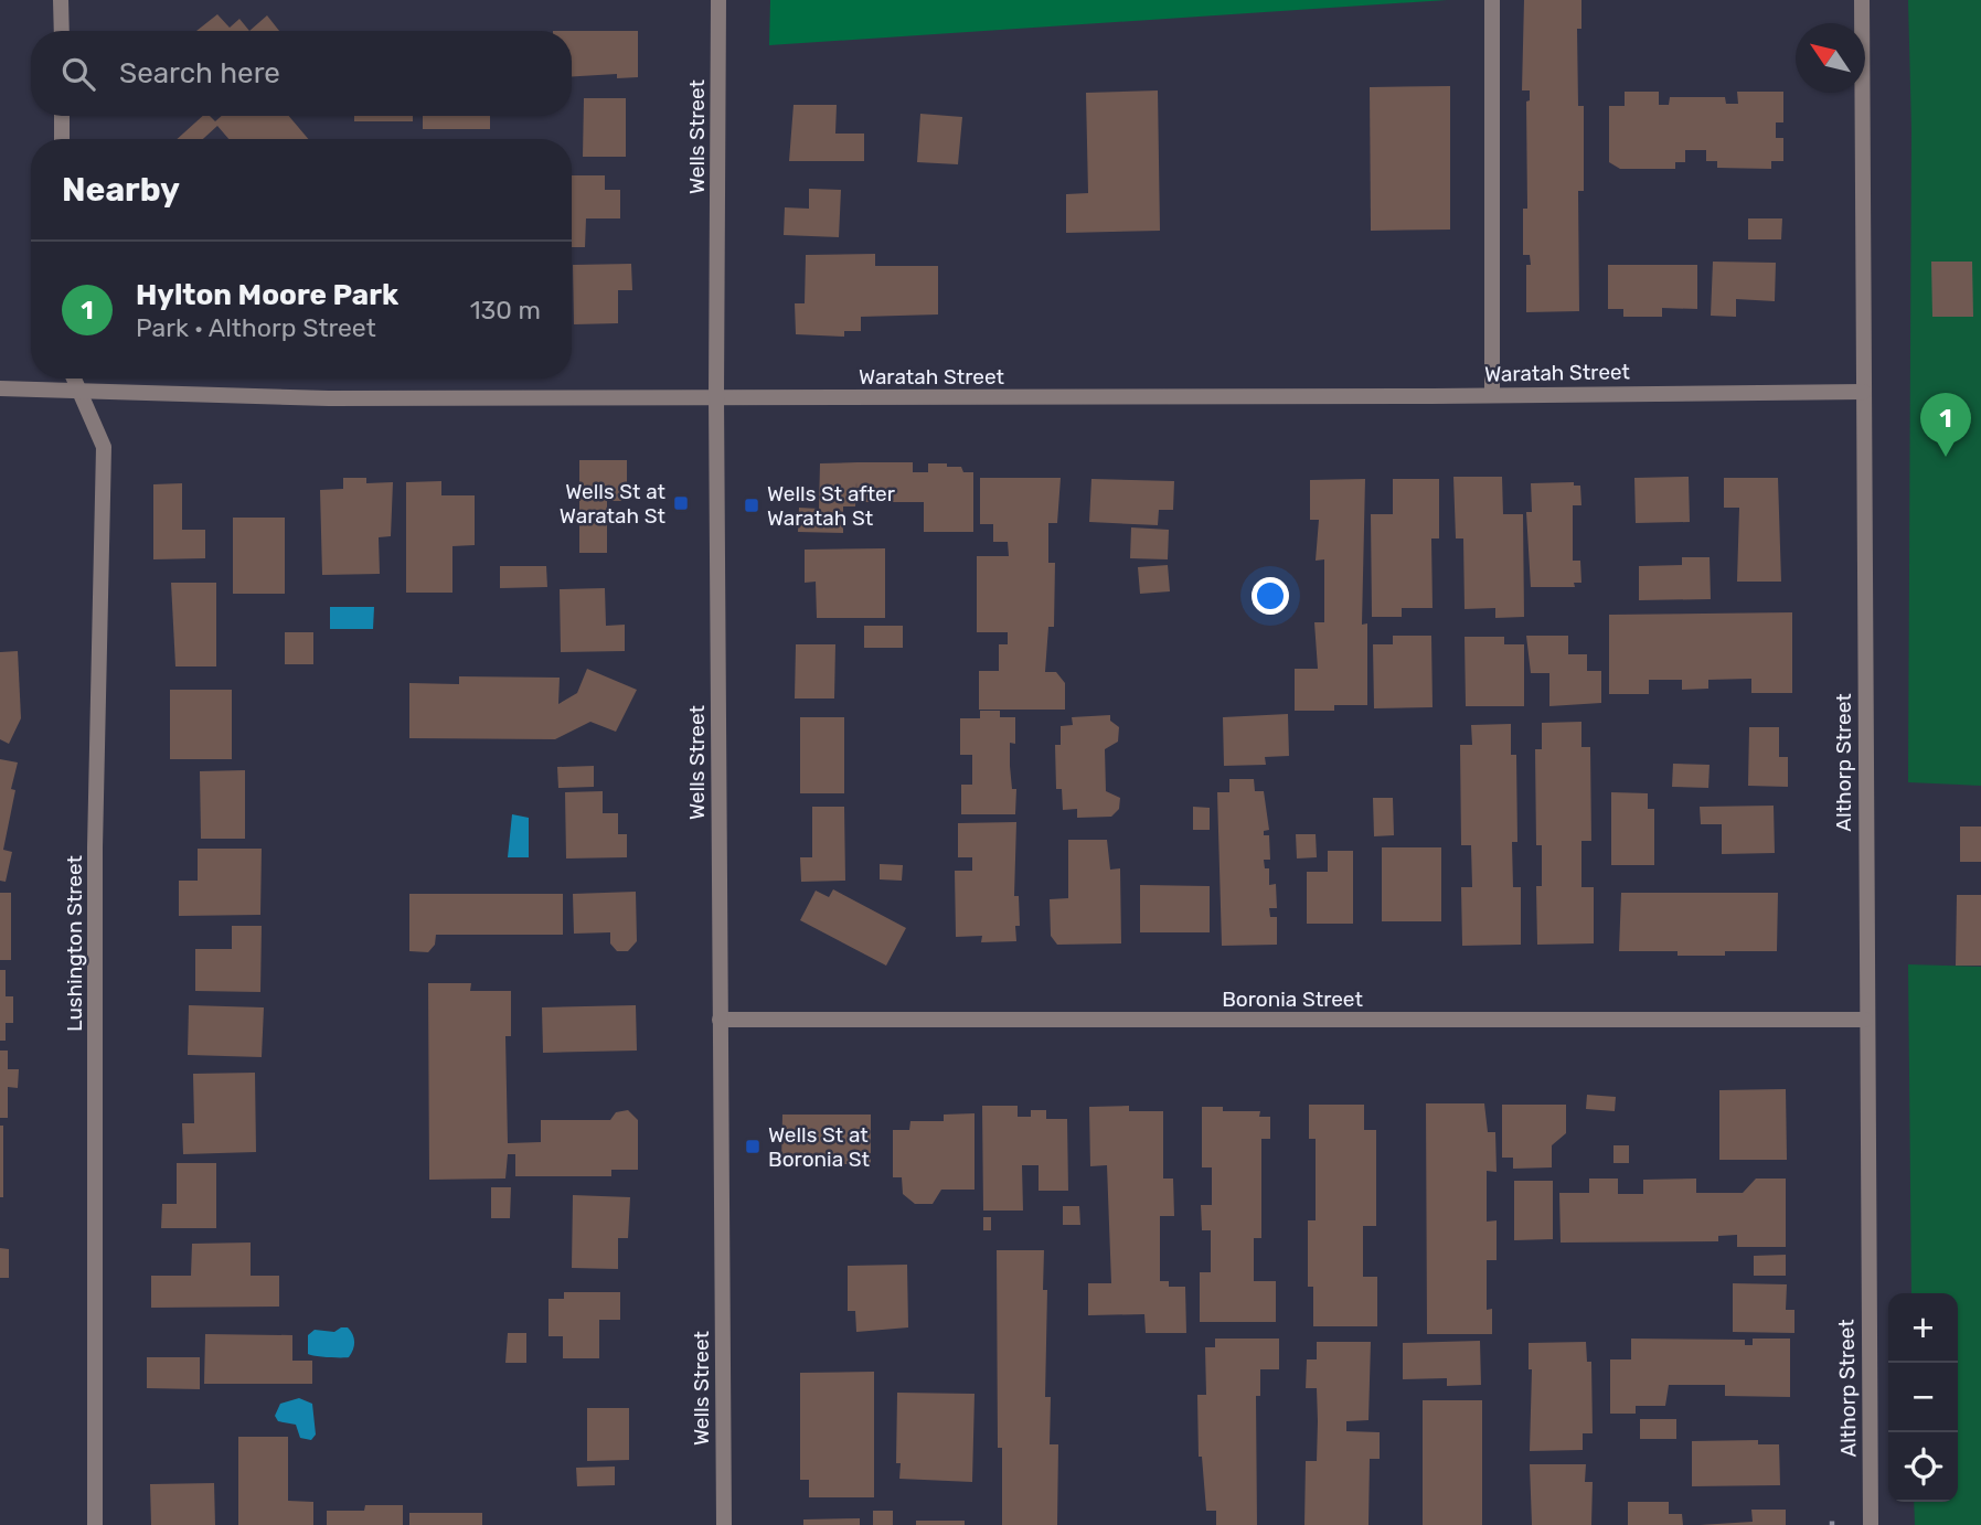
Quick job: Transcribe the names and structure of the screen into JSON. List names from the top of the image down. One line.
{"streets":{"street":["Wells Street","Waratah Street","Althorp Street","Lushington Street","Boronia Street"]},"crossings":[["Wells Street","Waratah Street"],["Wells Street","Boronia Street"],["Waratah Street","Althorp Street"],["Waratah Street","Lushington Street"],["Althorp Street","Boronia Street"]],"places":{"transit":["Wells St at Waratah St","Wells St after Waratah St","Wells St at Boronia St"]},"north":"top left","page":{"search":"Search here","heading":"Nearby","list":[{"mark":"1","name":"Hylton Moore Park","note":"Park · Althorp Street","value":"130 m"}],"pins":"1","map_buttons":["+","−"]}}
